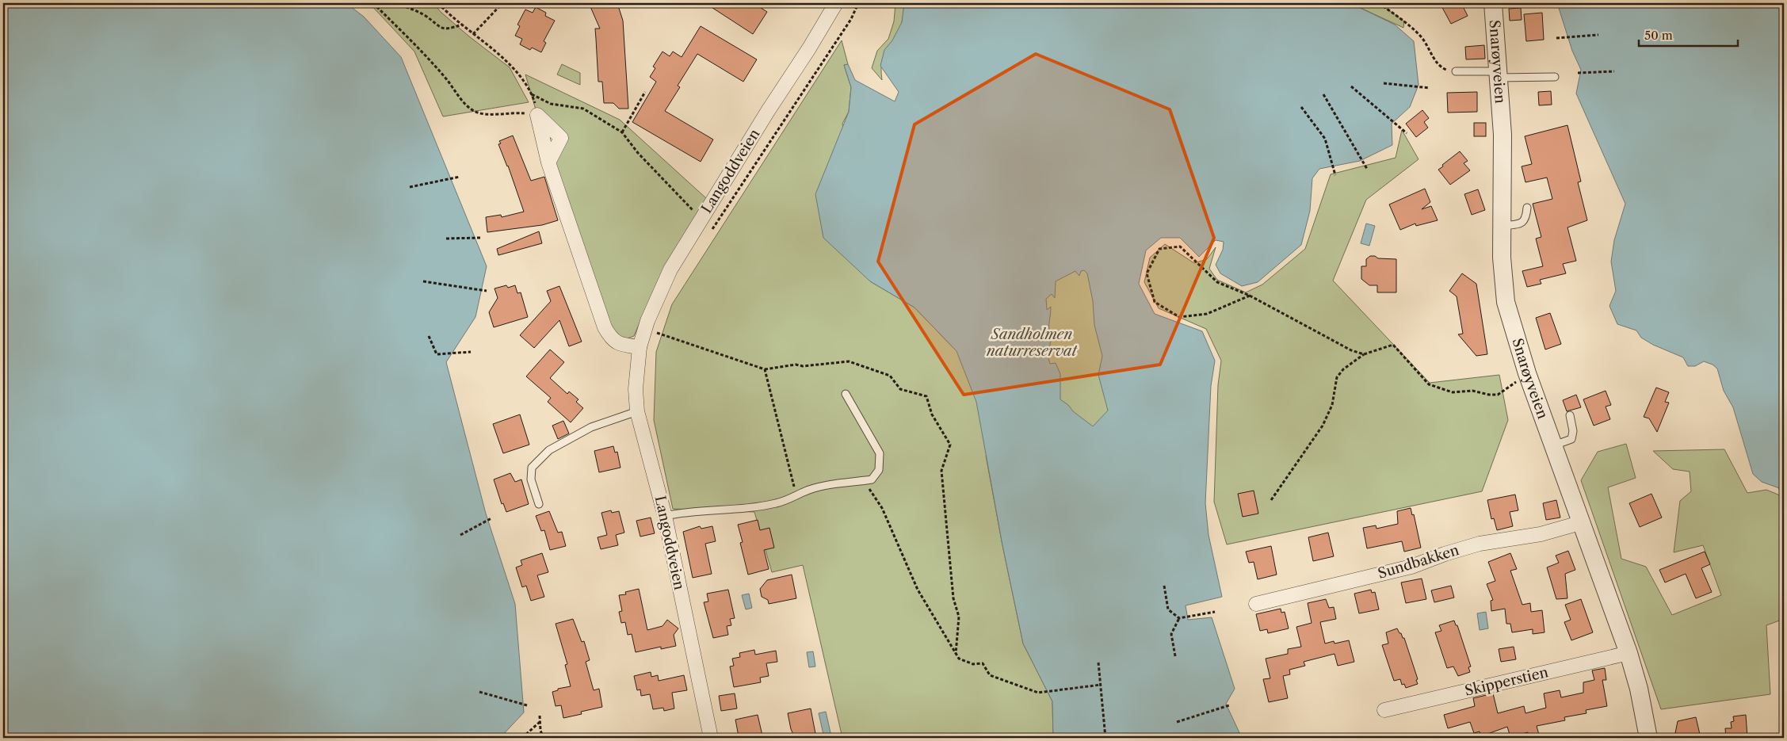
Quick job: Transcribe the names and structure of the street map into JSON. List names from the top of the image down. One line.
{"streets":{"street":["Snarøyveien","Langoddveien","Sundbakken","Skipperstien"]},"crossings":[["Snarøyveien","Sundbakken"],["Snarøyveien","Skipperstien"]],"parks":["Sandholmen naturreservat"],"scale_bar":"50 m"}
